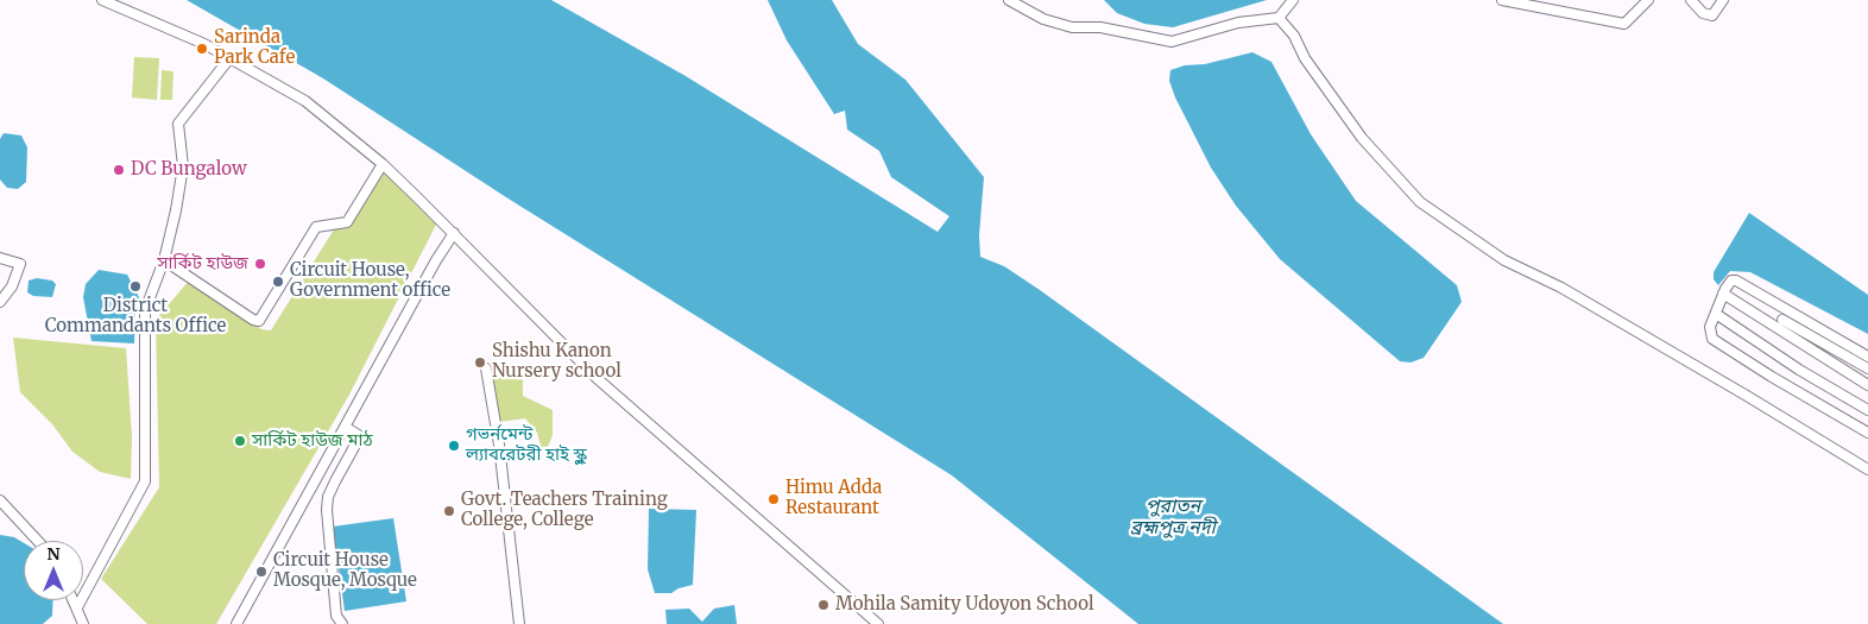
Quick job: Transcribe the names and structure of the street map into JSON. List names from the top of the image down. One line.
{"water":["পুরাতন ব্রহ্মপুত্র নদী"],"places":["Sarinda Park Cafe","DC Bungalow","সার্কিট হাউজ","Circuit House, Government office","District Commandants Office","Shishu Kanon Nursery school","সার্কিট হাউজ মাঠ","গভর্নমেন্ট ল্যাবরেটরী হাই স্কুল","Himu Adda Restaurant","Govt. Teachers Training College, College","Circuit House Mosque, Mosque","Mohila Samity Udoyon School"],"north":"top"}
